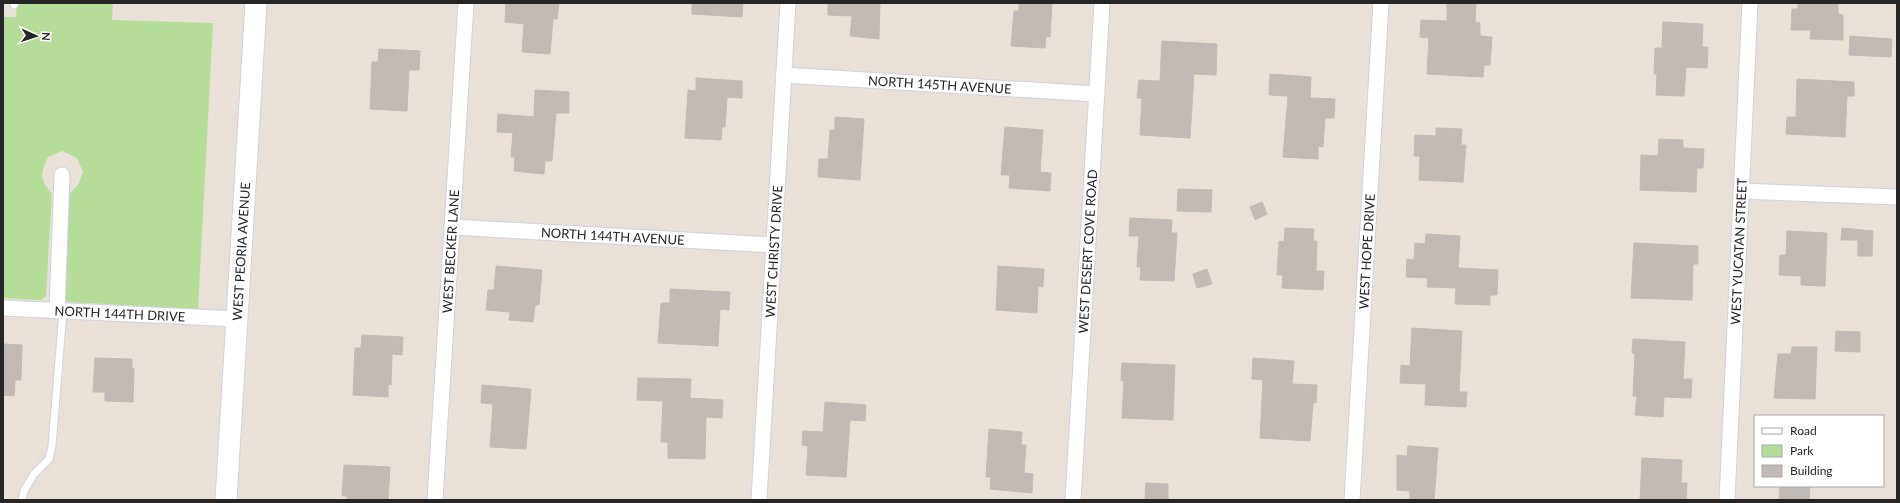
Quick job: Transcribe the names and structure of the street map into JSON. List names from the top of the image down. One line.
{"streets":{"main road":["WEST PEORIA AVENUE"],"street":["NORTH 145TH AVENUE","NORTH 144TH AVENUE","WEST YUCATAN STREET","WEST BECKER LANE","WEST CHRISTY DRIVE","WEST DESERT COVE ROAD","WEST HOPE DRIVE","NORTH 144TH DRIVE"]},"crossings":[["NORTH 145TH AVENUE","WEST CHRISTY DRIVE"],["NORTH 145TH AVENUE","WEST DESERT COVE ROAD"],["NORTH 144TH AVENUE","WEST BECKER LANE"],["NORTH 144TH AVENUE","WEST CHRISTY DRIVE"],["WEST PEORIA AVENUE","NORTH 144TH DRIVE"]],"legend":["Road","Park","Building"],"north":"right"}
